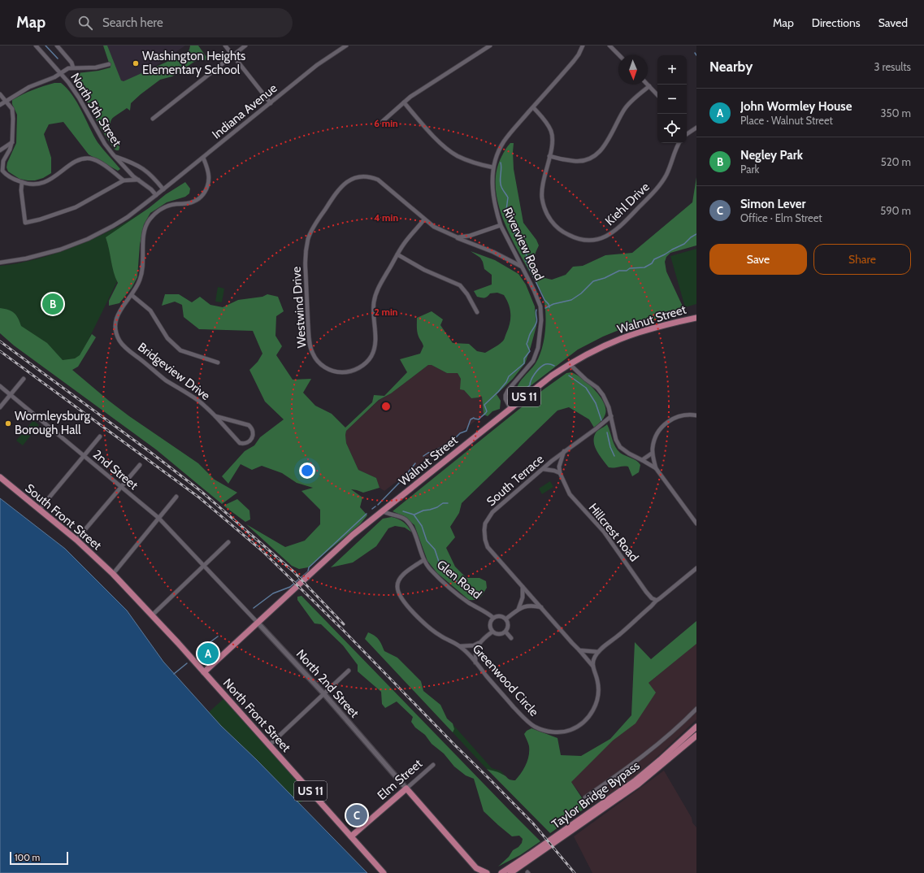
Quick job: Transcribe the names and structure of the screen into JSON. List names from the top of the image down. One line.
{"streets":{"main road":["Walnut Street","US 11","South Front Street","North 2nd Street","North Front Street","Elm Street","Taylor Bridge Bypass"],"street":["North 5th Street","Indiana Avenue","Kiehl Drive","Riverview Road","Westwind Drive","Bridgeview Drive","2nd Street","South Terrace","Hillcrest Road","Glen Road","Greenwood Circle"]},"crossings":[["North 5th Street","Indiana Avenue"],["Indiana Avenue","Bridgeview Drive"],["Kiehl Drive","Riverview Road"],["Riverview Road","Westwind Drive"],["Riverview Road","Walnut Street"],["Walnut Street","Glen Road"],["Walnut Street","North 2nd Street"],["Walnut Street","North Front Street"],["2nd Street","North 2nd Street"],["South Terrace","Greenwood Circle"],["South Front Street","North Front Street"],["Glen Road","Greenwood Circle"],["North 2nd Street","Elm Street"],["North Front Street","Elm Street"]],"places":["Washington Heights Elementary School","Wormleysburg Borough Hall"],"scale_bar":"100 m","north":"bottom","page":{"header":"Map","search":"Search here","nav":["Map","Directions","Saved"],"heading":["Nearby","3 results"],"map_buttons":["+","−"],"list":[{"mark":"A","name":"John Wormley House","note":"Place · Walnut Street","value":"350 m"},{"mark":"B","name":"Negley Park","note":"Park","value":"520 m"},{"mark":"C","name":"Simon Lever","note":"Office · Elm Street","value":"590 m"}],"buttons":["Save","Share"],"pins":["B","A","C"],"scale":"100 m"},"rings":["6 min","4 min","2 min"]}
